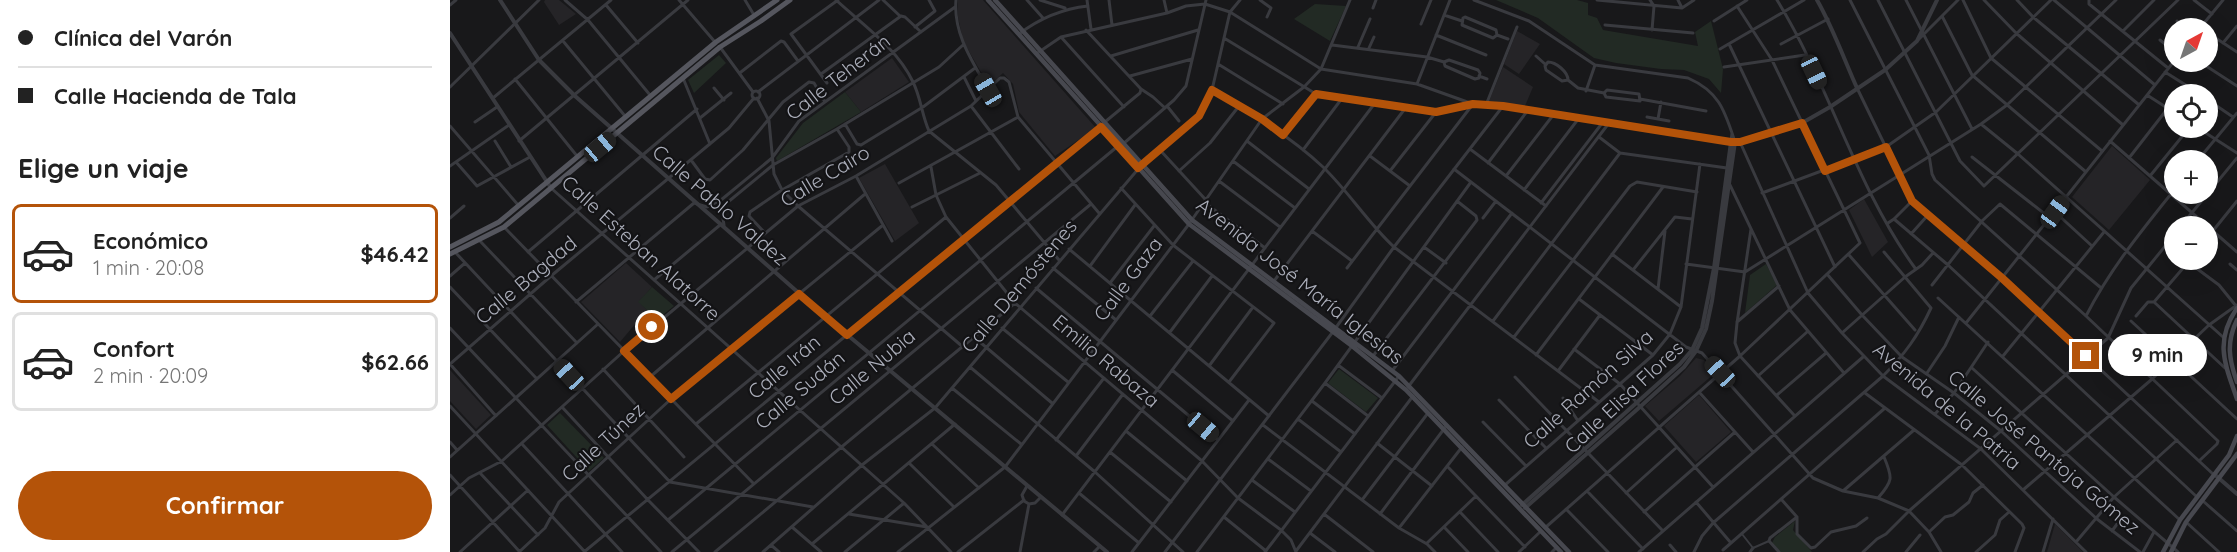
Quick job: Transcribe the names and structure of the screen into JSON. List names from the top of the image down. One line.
{"streets":{"main road":["Avenida José María Iglesias"],"street":["Calle Teherán","Calle Cairo","Calle Pablo Valdez","Calle Esteban Alatorre","Calle Gaza","Calle Bagdad","Calle Demóstenes","Emilio Rabaza","Calle Irán","Calle Nubia","Calle Ramón Silva","Calle Sudán","Calle Elisa Flores","Avenida de la Patria","Calle Túnez","Calle José Pantoja Gómez"]},"crossings":[["Calle Teherán","Calle Pablo Valdez"],["Calle Cairo","Calle Pablo Valdez"],["Calle Cairo","Calle Esteban Alatorre"],["Calle Pablo Valdez","Calle Gaza"],["Calle Pablo Valdez","Calle Bagdad"],["Calle Pablo Valdez","Calle Demóstenes"],["Calle Pablo Valdez","Calle Irán"],["Calle Pablo Valdez","Calle Nubia"],["Calle Pablo Valdez","Calle Sudán"],["Calle Pablo Valdez","Calle Túnez"],["Calle Esteban Alatorre","Calle Gaza"],["Calle Esteban Alatorre","Calle Bagdad"],["Calle Esteban Alatorre","Calle Demóstenes"],["Calle Esteban Alatorre","Calle Irán"],["Calle Esteban Alatorre","Calle Nubia"],["Calle Esteban Alatorre","Calle Sudán"],["Calle Esteban Alatorre","Calle Túnez"],["Calle Gaza","Avenida José María Iglesias"],["Calle Gaza","Emilio Rabaza"],["Avenida José María Iglesias","Calle Demóstenes"],["Avenida José María Iglesias","Calle Irán"],["Avenida José María Iglesias","Calle Ramón Silva"],["Avenida José María Iglesias","Calle Sudán"],["Avenida José María Iglesias","Calle Elisa Flores"],["Calle Demóstenes","Emilio Rabaza"],["Emilio Rabaza","Calle Irán"],["Emilio Rabaza","Calle Nubia"],["Emilio Rabaza","Calle Sudán"],["Calle Elisa Flores","Avenida de la Patria"]],"north":"top right","page":{"banner":["Clínica del Varón","Calle Hacienda de Tala"],"map_buttons":["+","−"],"heading":"Elige un viaje","list":[{"name":"Económico","note":"1 min · 20:08","value":"$46.42"},{"name":"Confort","note":"2 min · 20:09","value":"$62.66"}],"bubble":"9 min","buttons":"Confirmar"}}
